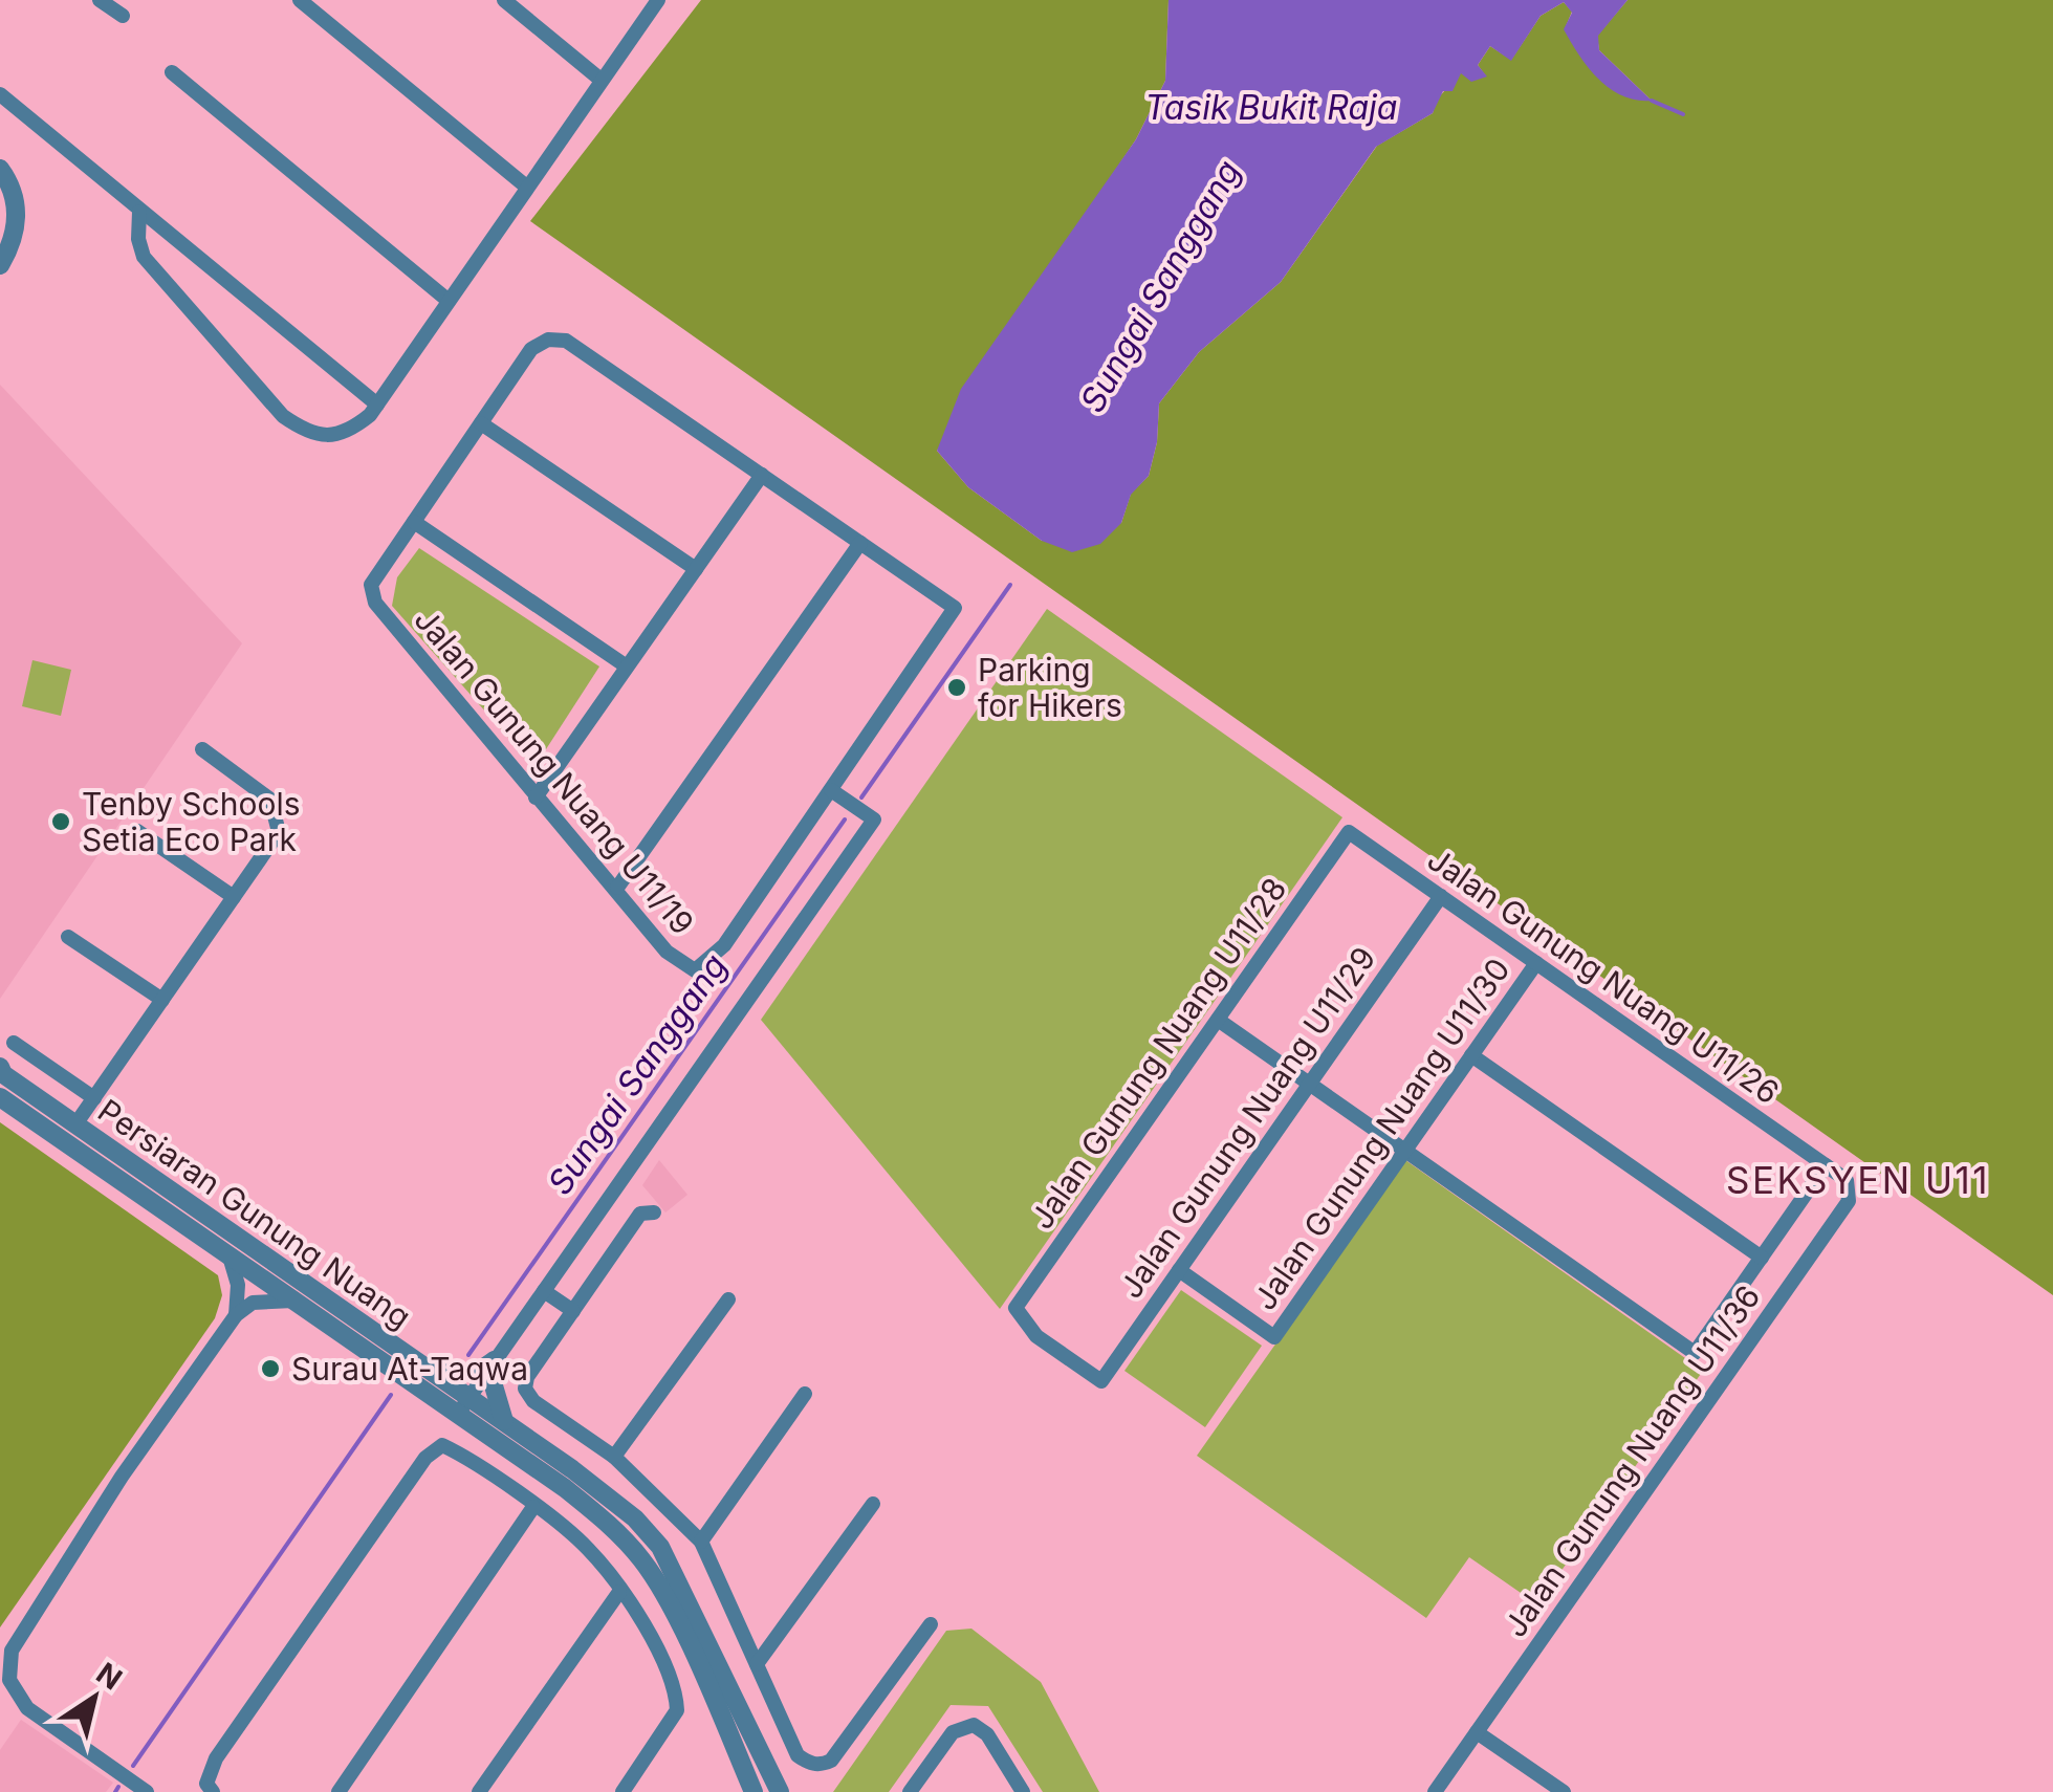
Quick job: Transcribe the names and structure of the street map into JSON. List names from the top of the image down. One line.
{"streets":{"street":["Jalan Gunung Nuang U11/19","Jalan Gunung Nuang U11/26","Jalan Gunung Nuang U11/28","Jalan Gunung Nuang U11/29","Jalan Gunung Nuang U11/30","Persiaran Gunung Nuang","Jalan Gunung Nuang U11/36"]},"crossings":[["Jalan Gunung Nuang U11/26","Jalan Gunung Nuang U11/28"],["Jalan Gunung Nuang U11/26","Jalan Gunung Nuang U11/29"],["Jalan Gunung Nuang U11/26","Jalan Gunung Nuang U11/30"],["Jalan Gunung Nuang U11/26","Jalan Gunung Nuang U11/36"],["Jalan Gunung Nuang U11/28","Jalan Gunung Nuang U11/29"],["Jalan Gunung Nuang U11/29","Jalan Gunung Nuang U11/30"]],"districts":["SEKSYEN U11"],"water":["Tasik Bukit Raja","Sungai Sanggang"],"places":["Parking for Hikers","Tenby Schools Setia Eco Park","Surau At-Taqwa"],"north":"top right"}
